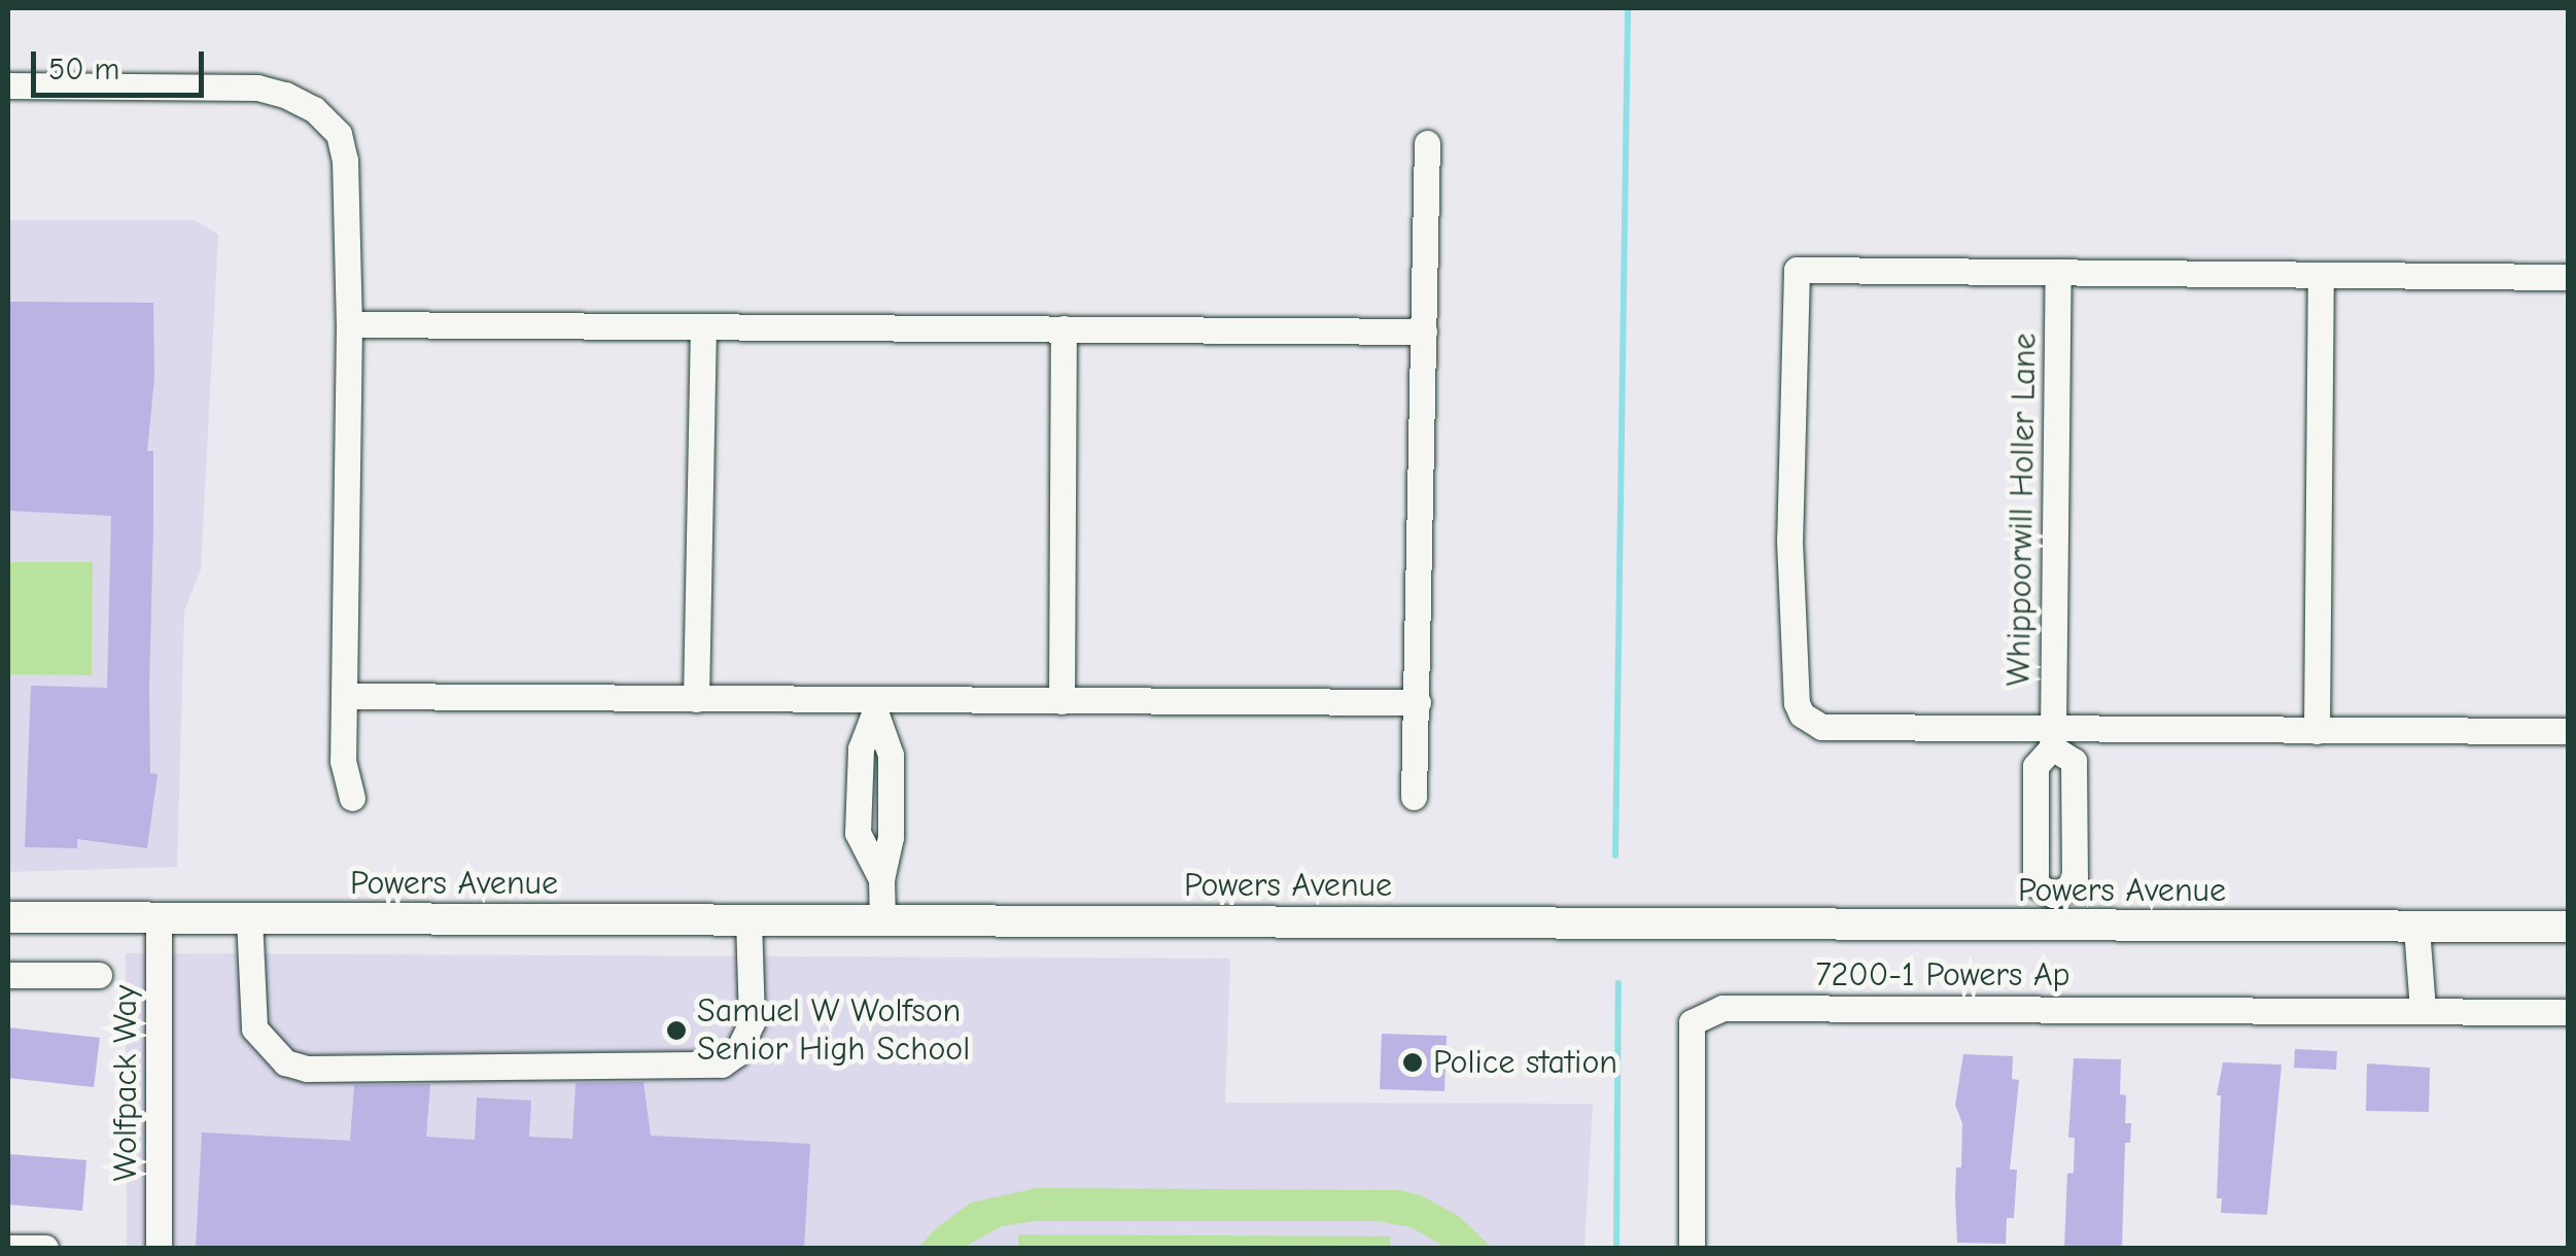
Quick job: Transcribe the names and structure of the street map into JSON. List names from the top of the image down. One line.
{"streets":{"street":["Whippoorwill Holler Lane","Powers Avenue","7200-1 Powers Ap","Wolfpack Way"]},"crossings":[["Whippoorwill Holler Lane","Powers Avenue"],["Powers Avenue","Wolfpack Way"]],"places":["Samuel W Wolfson Senior High School","Police station"],"scale_bar":"50 m"}
